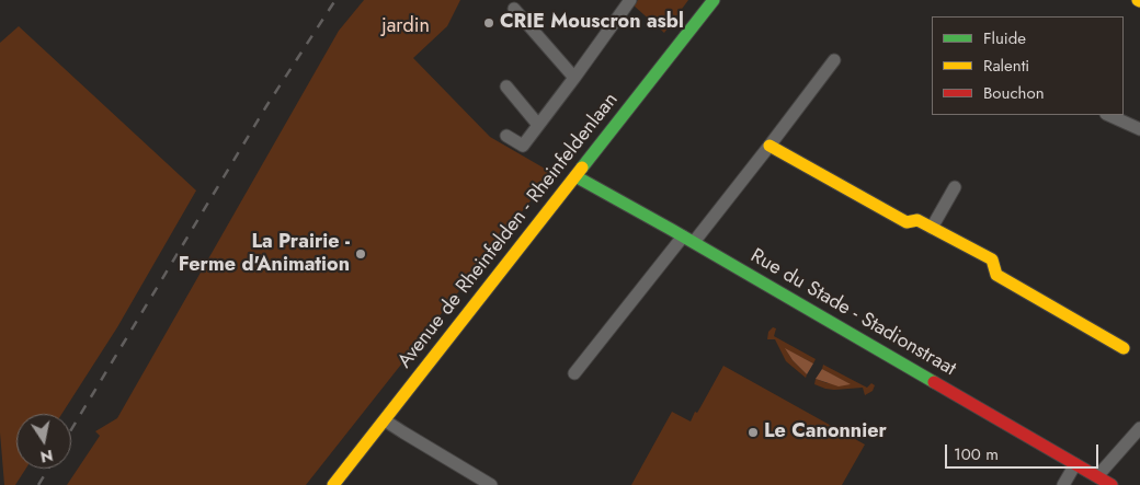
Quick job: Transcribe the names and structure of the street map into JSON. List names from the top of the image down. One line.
{"streets":{"street":["Avenue de Rheinfelden - Rheinfeldenlaan","Rue du Stade - Stadionstraat"]},"crossings":[["Avenue de Rheinfelden - Rheinfeldenlaan","Rue du Stade - Stadionstraat"]],"parks":["jardin"],"places":["CRIE Mouscron asbl","La Prairie - Ferme d'Animation","Le Canonnier"],"legend":["Fluide","Ralenti","Bouchon"],"scale_bar":"100 m","north":"bottom"}
